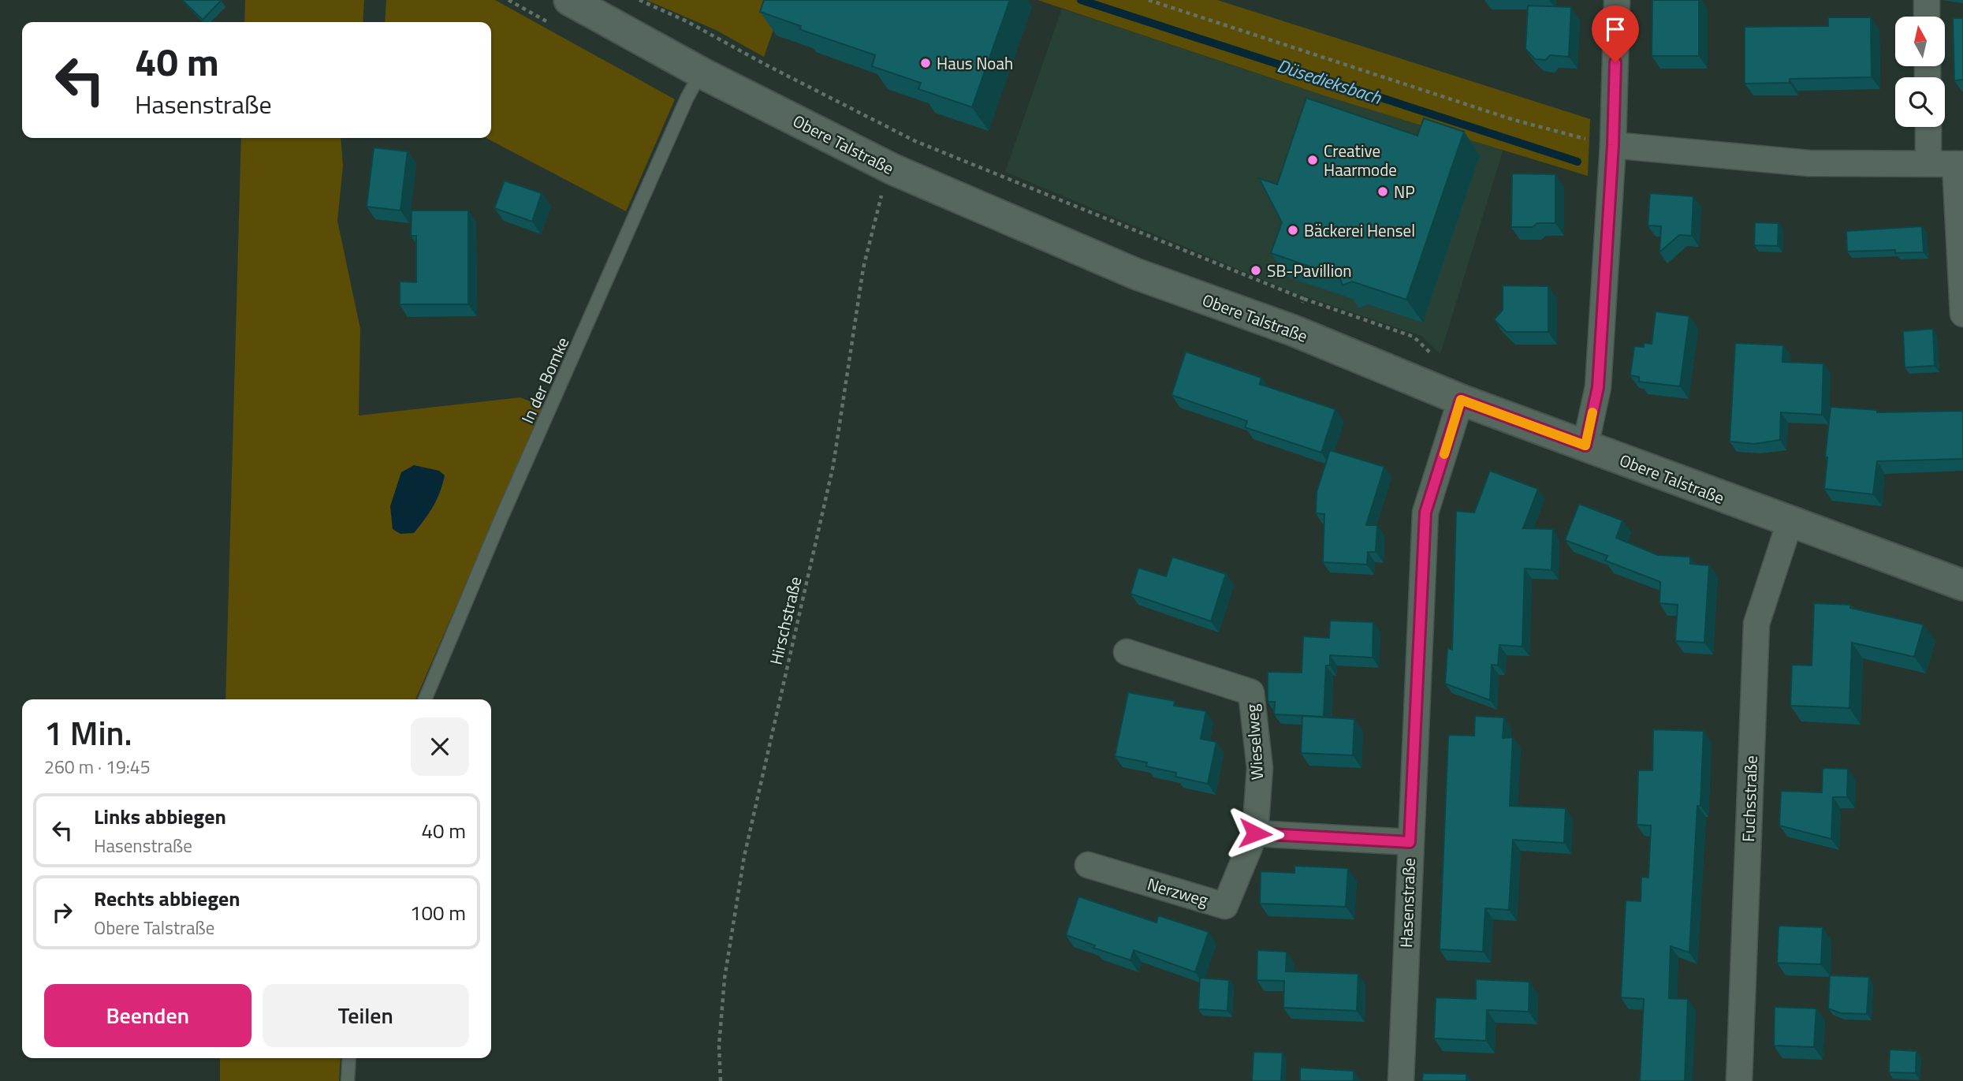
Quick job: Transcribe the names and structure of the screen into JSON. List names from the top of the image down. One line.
{"streets":{"street":["Obere Talstraße","Wieselweg","Fuchsstraße","Nerzweg","Hasenstraße"],"lane":["In der Bomke"],"path":["Hirschstraße"]},"crossings":[["Obere Talstraße","In der Bomke"],["Obere Talstraße","Hirschstraße"],["Obere Talstraße","Fuchsstraße"],["Obere Talstraße","Hasenstraße"],["Wieselweg","Nerzweg"]],"water":["Düsedieksbach"],"places":["Haus Noah","Creative Haarmode","NP","Bäckerei Hensel","SB-Pavillion"],"north":"top","page":{"turn":["40 m","Hasenstraße"],"heading":["1 Min.","260 m · 19:45"],"list":[{"name":"Links abbiegen","note":"Hasenstraße","value":"40 m"},{"name":"Rechts abbiegen","note":"Obere Talstraße","value":"100 m"}],"buttons":["Beenden","Teilen"]}}
